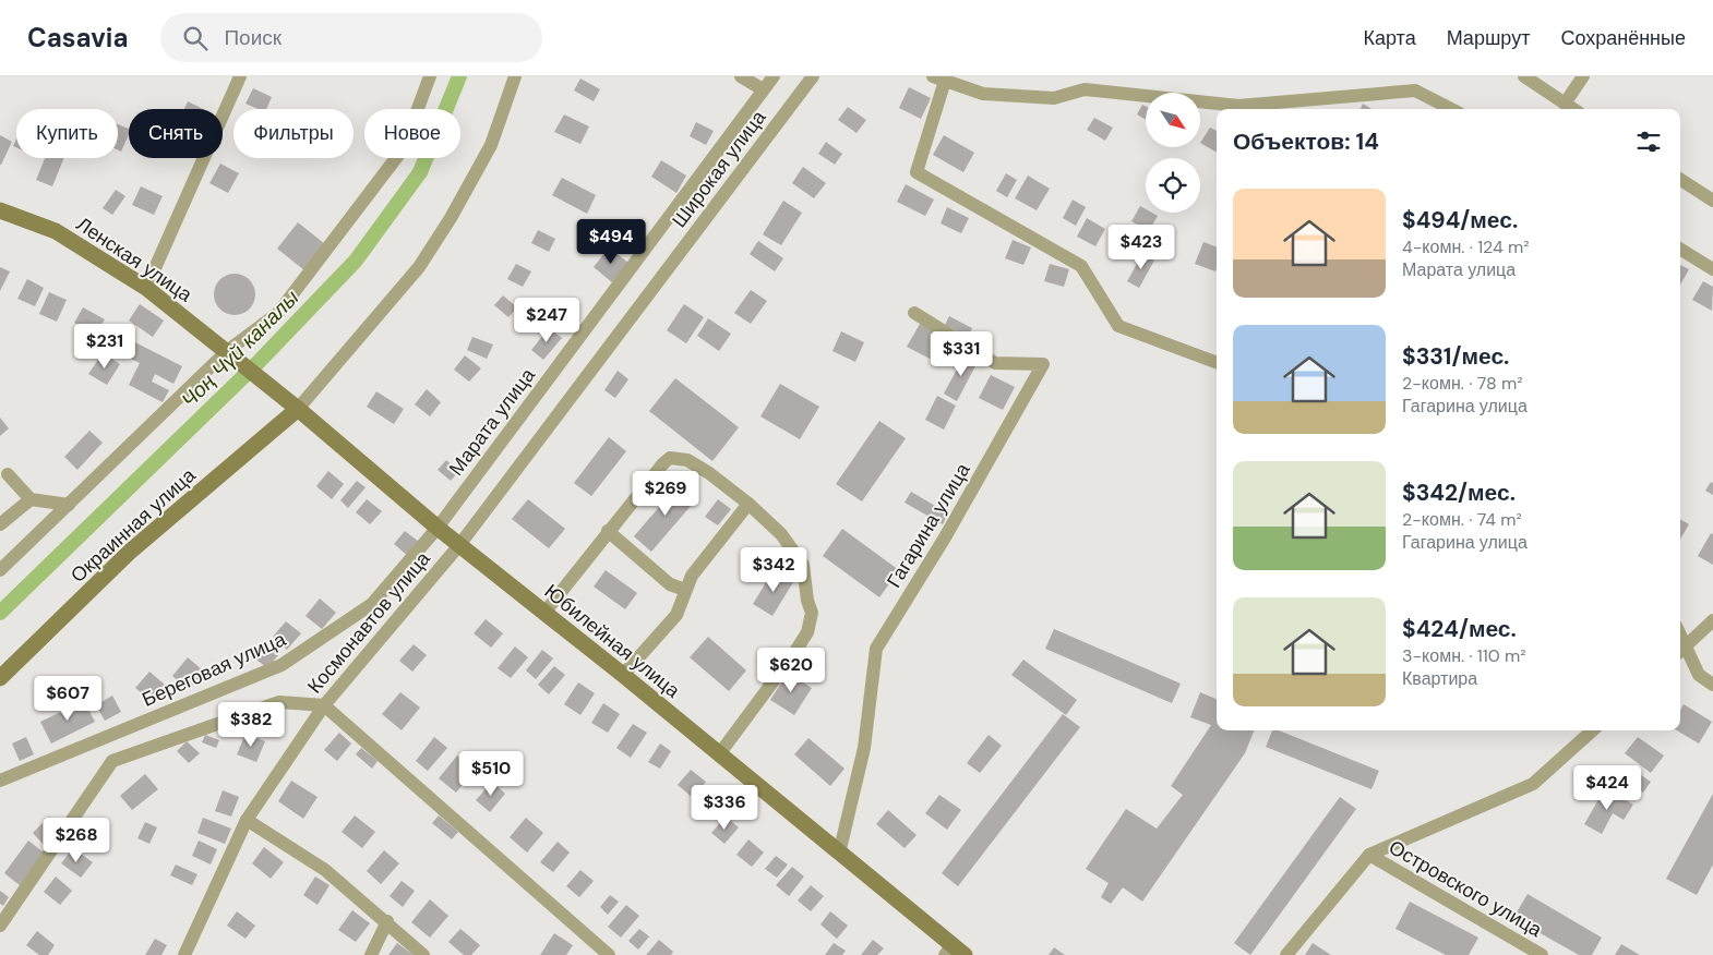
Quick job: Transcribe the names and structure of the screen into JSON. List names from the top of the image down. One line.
{"streets":{"main road":["Ленская улица","Окраинная улица","Юбилейная улица"],"street":["Широкая улица","Марата улица","Гагарина улица","Космонавтов улица","Береговая улица","Островского улица"]},"crossings":[["Широкая улица","Космонавтов улица"],["Широкая улица","Юбилейная улица"],["Ленская улица","Юбилейная улица"],["Марата улица","Юбилейная улица"],["Марата улица","Береговая улица"],["Окраинная улица","Юбилейная улица"],["Гагарина улица","Юбилейная улица"],["Космонавтов улица","Юбилейная улица"],["Юбилейная улица","Береговая улица"]],"water":["Чоң Чүй каналы"],"north":"bottom right","page":{"header":"Casavia","search":"Поиск","nav":["Карта","Маршрут","Сохранённые"],"chip":["Купить","Снять","Фильтры","Новое"],"heading":"Объектов: 14","list":[{"name":"$494/мес.","note":"4-комн. · 124 m² · Марата улица"},{"name":"$331/мес.","note":"2-комн. · 78 m² · Гагарина улица"},{"name":"$342/мес.","note":"2-комн. · 74 m² · Гагарина улица"},{"name":"$424/мес.","note":"3-комн. · 110 m² · Квартира"}],"price":["$494","$423","$247","$231","$331","$269","$342","$620","$607","$382","$510","$424","$336","$268"]}}
